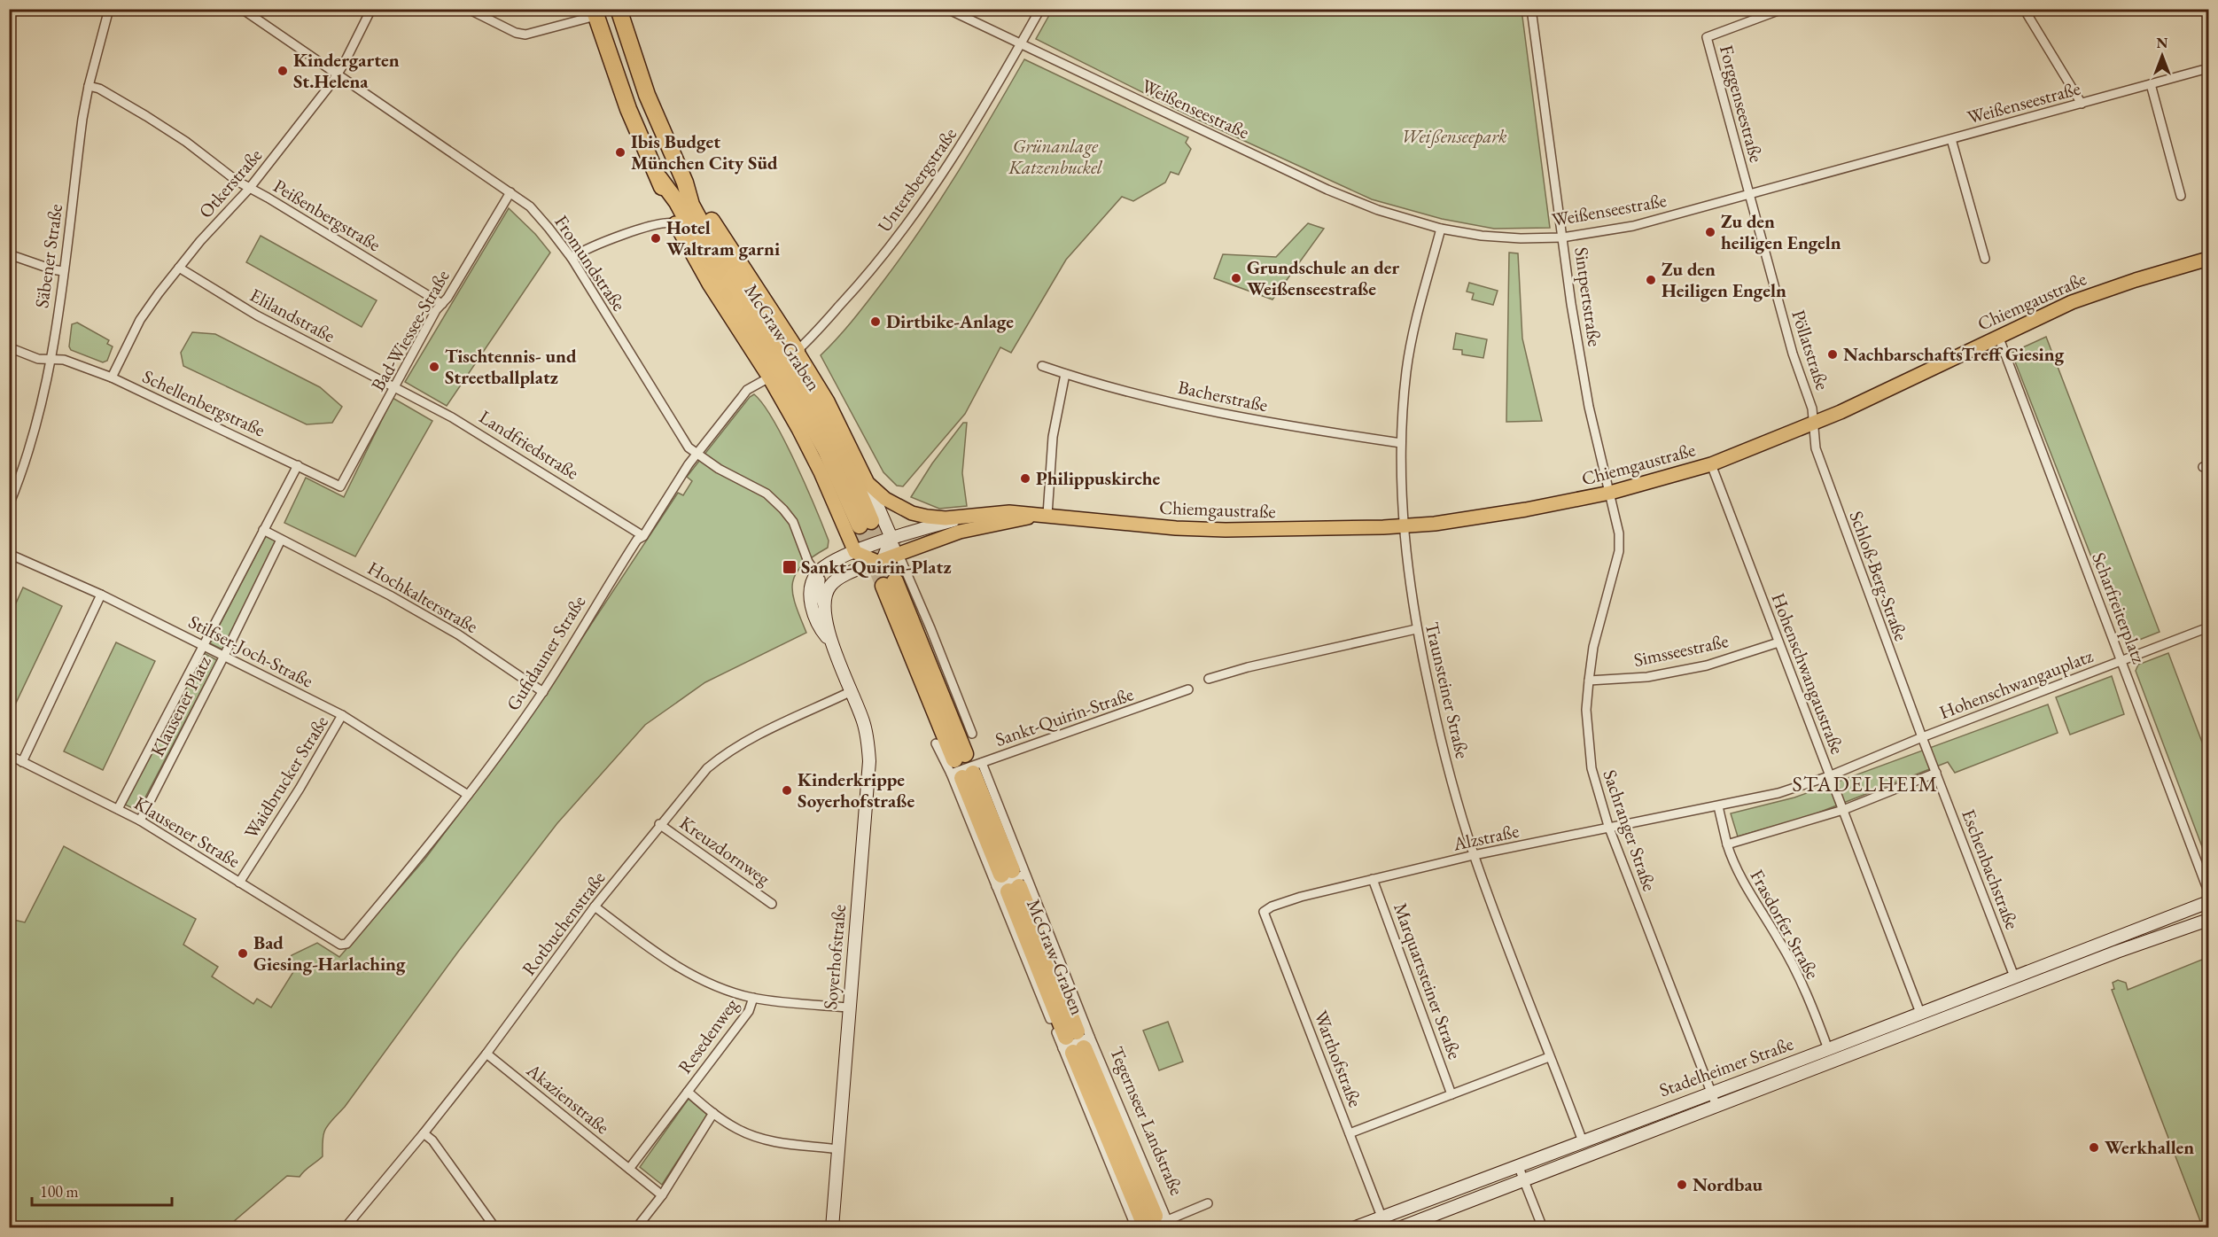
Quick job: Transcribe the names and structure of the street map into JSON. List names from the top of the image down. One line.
{"streets":{"highway":["McGraw-Graben"],"main road":["Chiemgaustraße","Soyerhofstraße","Stadelheimer Straße"],"street":["Weißenseestraße","Forggenseestraße","Untersbergstraße","Otkerstraße","Peißenbergstraße","Säbener Straße","Fromundstraße","Sintpertstraße","Elilandstraße","Bad-Wiessee-Straße","Pöllatstraße","Bacherstraße","Schellenbergstraße","Landfriedstraße","Schloß-Berg-Straße","Hochkalterstraße","Scharfreiterplatz","Simsseestraße","Stilfser-Joch-Straße","Gufidauner Straße","Hohenschwangaustraße","Hohenschwangauplatz","Traunsteiner Straße","Klausener Platz","Sankt-Quirin-Straße","Waidbrucker Straße","Sachranger Straße","Klausener Straße","Alzstraße","Kreuzdornweg","Eschenbachstraße","Rotbuchenstraße","Frasdorfer Straße","Marquartsteiner Straße","Resedenweg","Warthofstraße","Akazienstraße","Tegernseer Landstraße"]},"crossings":[["Weißenseestraße","Forggenseestraße"],["Weißenseestraße","Untersbergstraße"],["Weißenseestraße","Sintpertstraße"],["Weißenseestraße","Pöllatstraße"],["Weißenseestraße","Traunsteiner Straße"],["Forggenseestraße","Pöllatstraße"],["Otkerstraße","Peißenbergstraße"],["Otkerstraße","Fromundstraße"],["Otkerstraße","Elilandstraße"],["Otkerstraße","Schellenbergstraße"],["Peißenbergstraße","Säbener Straße"],["Peißenbergstraße","Bad-Wiessee-Straße"],["Säbener Straße","Schellenbergstraße"],["Fromundstraße","Bad-Wiessee-Straße"],["Fromundstraße","Gufidauner Straße"],["Sintpertstraße","Chiemgaustraße"],["Sintpertstraße","Sachranger Straße"],["Chiemgaustraße","Pöllatstraße"],["Chiemgaustraße","Schloß-Berg-Straße"],["Chiemgaustraße","Scharfreiterplatz"],["Chiemgaustraße","Hohenschwangaustraße"],["Chiemgaustraße","Traunsteiner Straße"],["Chiemgaustraße","Sachranger Straße"],["Elilandstraße","Bad-Wiessee-Straße"],["Elilandstraße","Landfriedstraße"],["Bad-Wiessee-Straße","Schellenbergstraße"],["Bad-Wiessee-Straße","Landfriedstraße"],["McGraw-Graben","Sankt-Quirin-Straße"],["McGraw-Graben","Tegernseer Landstraße"],["Pöllatstraße","Schloß-Berg-Straße"],["Bacherstraße","Traunsteiner Straße"],["Schellenbergstraße","Klausener Platz"],["Landfriedstraße","Gufidauner Straße"],["Schloß-Berg-Straße","Hohenschwangauplatz"],["Hochkalterstraße","Gufidauner Straße"],["Hochkalterstraße","Klausener Platz"],["Scharfreiterplatz","Hohenschwangauplatz"],["Simsseestraße","Hohenschwangaustraße"],["Simsseestraße","Sachranger Straße"],["Stilfser-Joch-Straße","Gufidauner Straße"],["Stilfser-Joch-Straße","Klausener Platz"],["Stilfser-Joch-Straße","Waidbrucker Straße"],["Gufidauner Straße","Klausener Straße"],["Hohenschwangaustraße","Hohenschwangauplatz"],["Hohenschwangaustraße","Stadelheimer Straße"],["Hohenschwangauplatz","Alzstraße"],["Hohenschwangauplatz","Eschenbachstraße"],["Traunsteiner Straße","Alzstraße"],["Traunsteiner Straße","Stadelheimer Straße"],["Klausener Platz","Klausener Straße"],["Sankt-Quirin-Straße","Tegernseer Landstraße"],["Waidbrucker Straße","Klausener Straße"],["Sachranger Straße","Alzstraße"],["Sachranger Straße","Stadelheimer Straße"],["Alzstraße","Marquartsteiner Straße"],["Alzstraße","Warthofstraße"],["Kreuzdornweg","Rotbuchenstraße"],["Eschenbachstraße","Stadelheimer Straße"],["Rotbuchenstraße","Soyerhofstraße"],["Rotbuchenstraße","Akazienstraße"],["Frasdorfer Straße","Stadelheimer Straße"],["Resedenweg","Akazienstraße"],["Warthofstraße","Stadelheimer Straße"]],"districts":["STADELHEIM"],"parks":["Weißenseepark","Grünanlage Katzenbuckel"],"places":{"other":["Kindergarten St.Helena","Ibis Budget München City Süd","Zu den heiligen Engeln","Hotel Waltram garni","Grundschule an der Weißenseestraße","Zu den Heiligen Engeln","Dirtbike-Anlage","NachbarschaftsTreff Giesing","Tischtennis- und Streetballplatz","Philippuskirche","Kinderkrippe Soyerhofstraße","Bad Giesing-Harlaching","Werkhallen","Nordbau"],"transit":["Sankt-Quirin-Platz"]},"scale_bar":"100 m","north":"top"}
